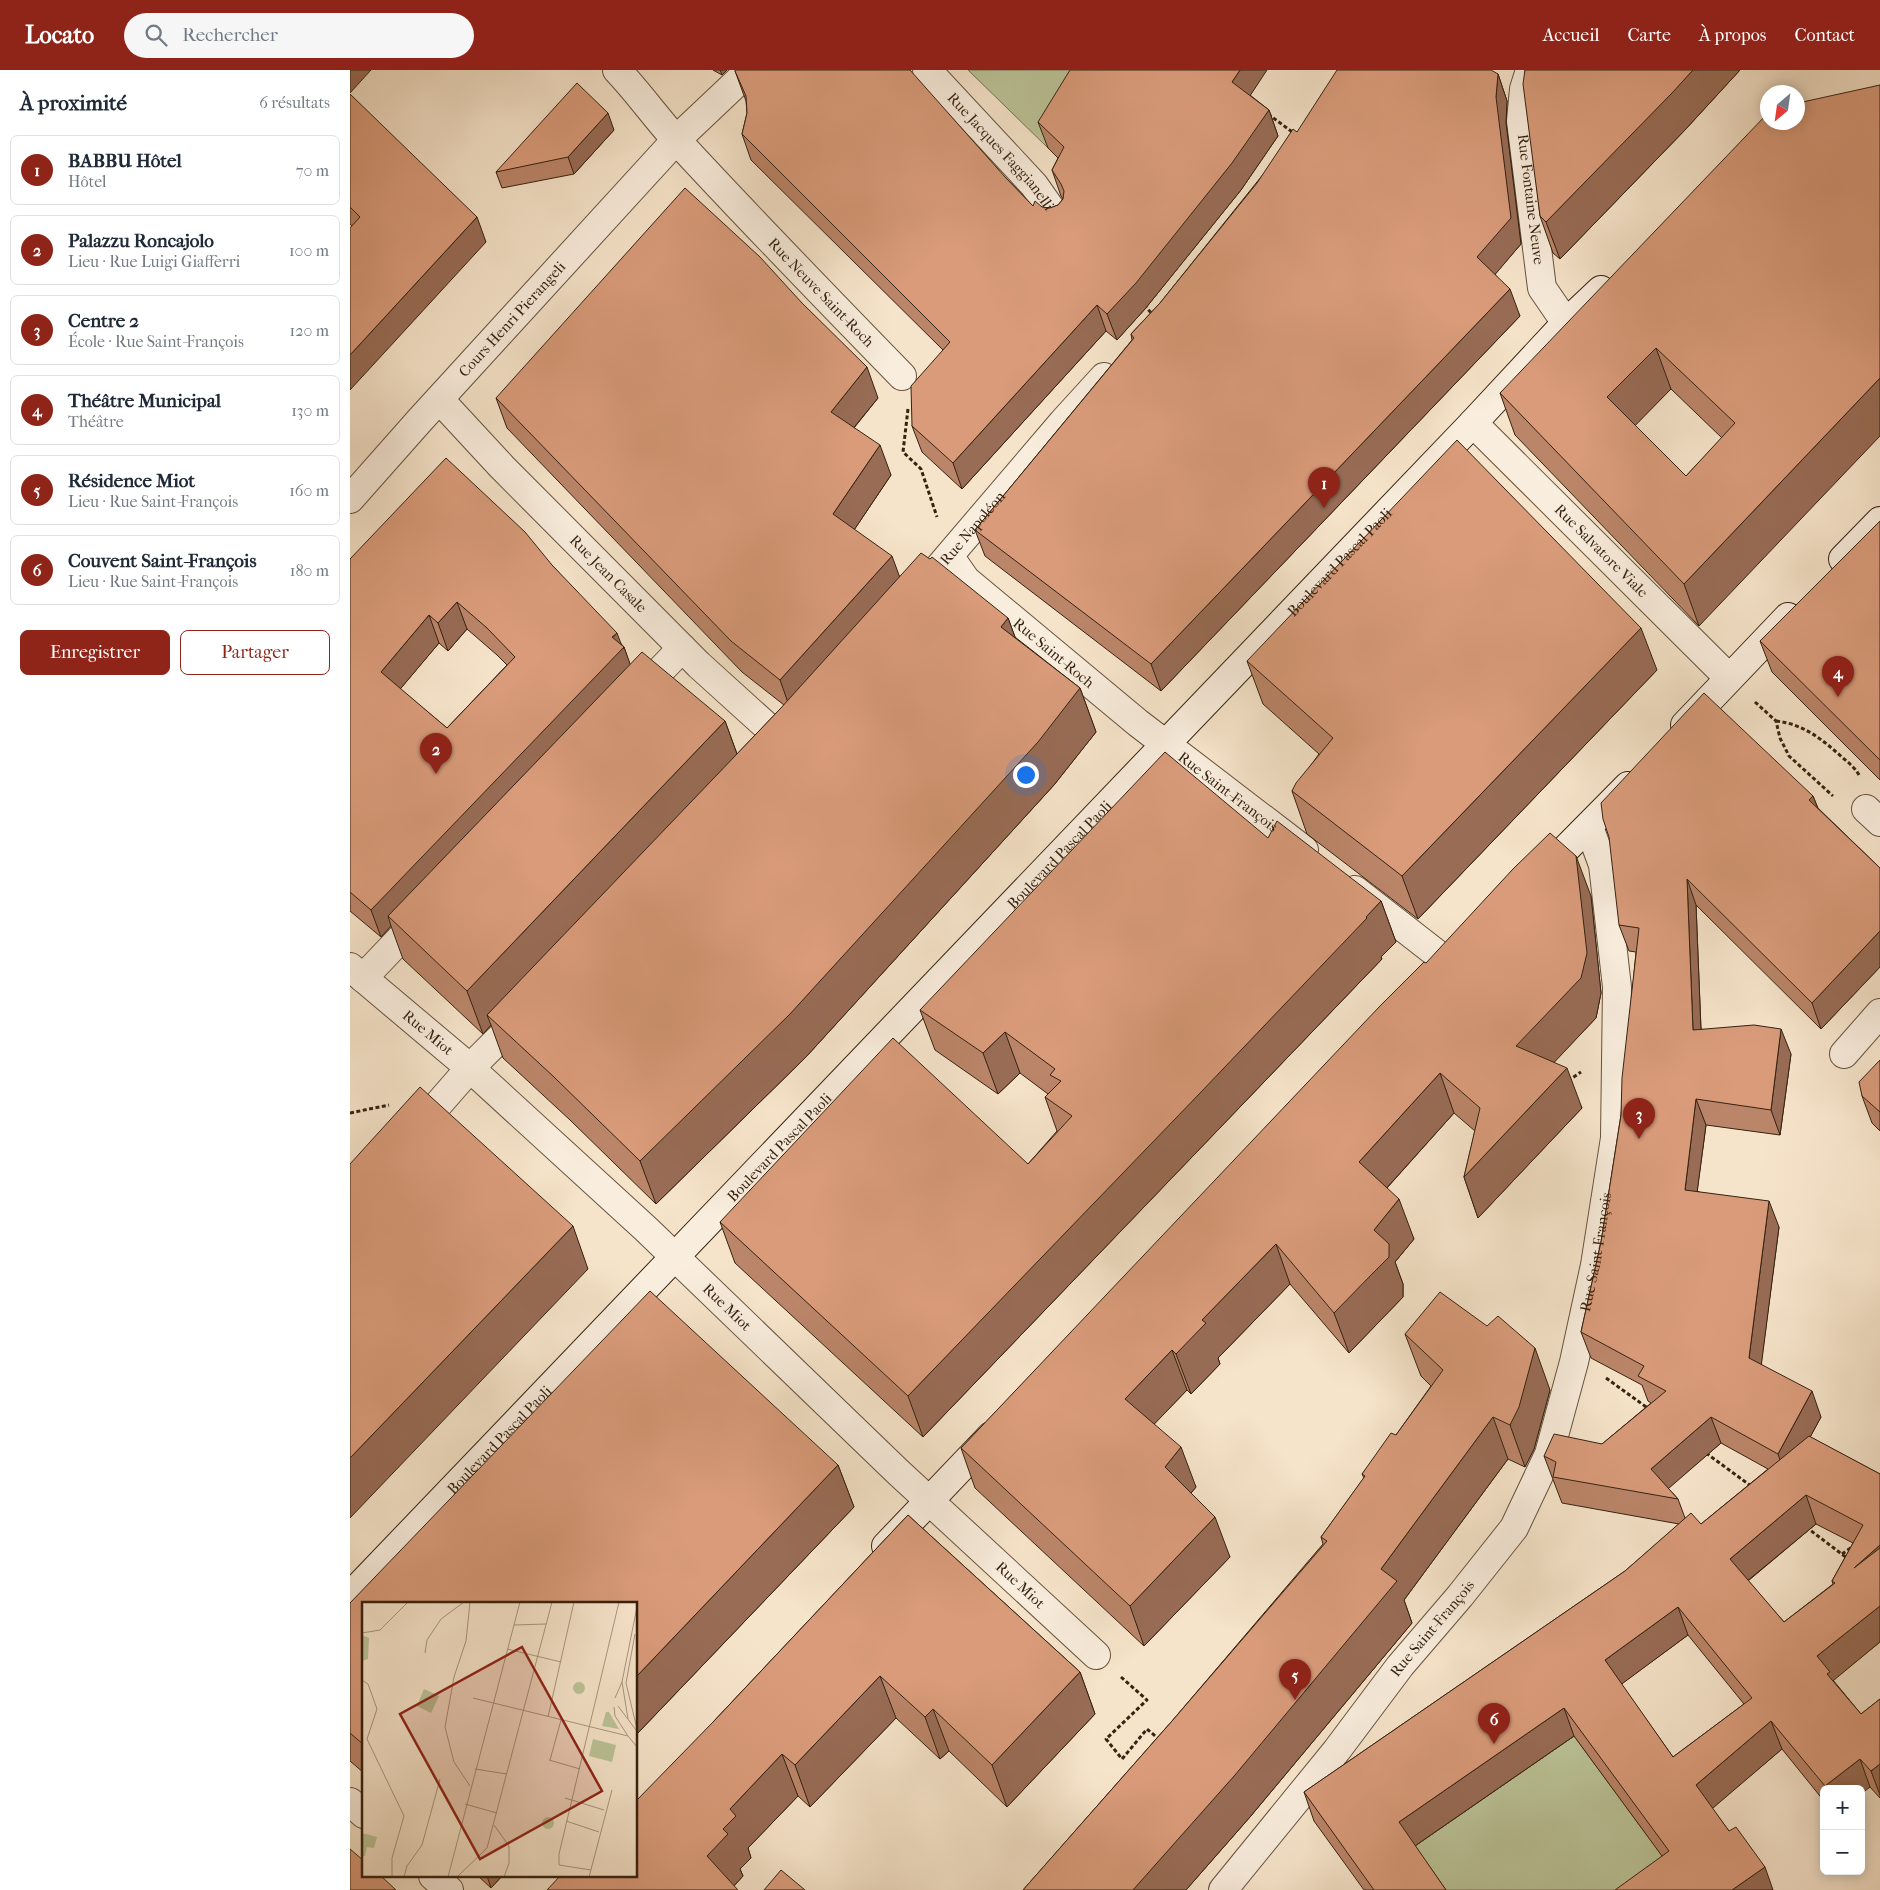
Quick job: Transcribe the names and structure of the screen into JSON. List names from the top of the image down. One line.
{"streets":{"street":["Rue Jacques Faggianelli","Rue Fontaine Neuve","Rue Neuve Saint-Roch","Cours Henri Pierangeli","Rue Napoléon","Rue Salvatore Viale","Boulevard Pascal Paoli","Rue Jean Casale","Rue Saint-Roch","Rue Saint-François","Rue Miot"]},"crossings":[["Rue Fontaine Neuve","Boulevard Pascal Paoli"],["Rue Neuve Saint-Roch","Cours Henri Pierangeli"],["Cours Henri Pierangeli","Rue Jean Casale"],["Rue Napoléon","Rue Saint-Roch"],["Rue Salvatore Viale","Boulevard Pascal Paoli"],["Boulevard Pascal Paoli","Rue Saint-Roch"],["Boulevard Pascal Paoli","Rue Saint-François"],["Boulevard Pascal Paoli","Rue Miot"],["Rue Saint-Roch","Rue Saint-François"]],"north":"bottom left","page":{"header":"Locato","search":"Rechercher","nav":["Accueil","Carte","À propos","Contact"],"heading":["À proximité","6 résultats"],"list":[{"mark":"1","name":"BABBU Hôtel","note":"Hôtel","value":"70 m"},{"mark":"2","name":"Palazzu Roncajolo","note":"Lieu · Rue Luigi Giafferri","value":"100 m"},{"mark":"3","name":"Centre 2","note":"École · Rue Saint-François","value":"120 m"},{"mark":"4","name":"Théâtre Municipal","note":"Théâtre","value":"130 m"},{"mark":"5","name":"Résidence Miot","note":"Lieu · Rue Saint-François","value":"160 m"},{"mark":"6","name":"Couvent Saint-François","note":"Lieu · Rue Saint-François","value":"180 m"}],"pins":["1","4","2","3","5","6"],"buttons":["Enregistrer","Partager"],"map_buttons":["+","−"]}}
